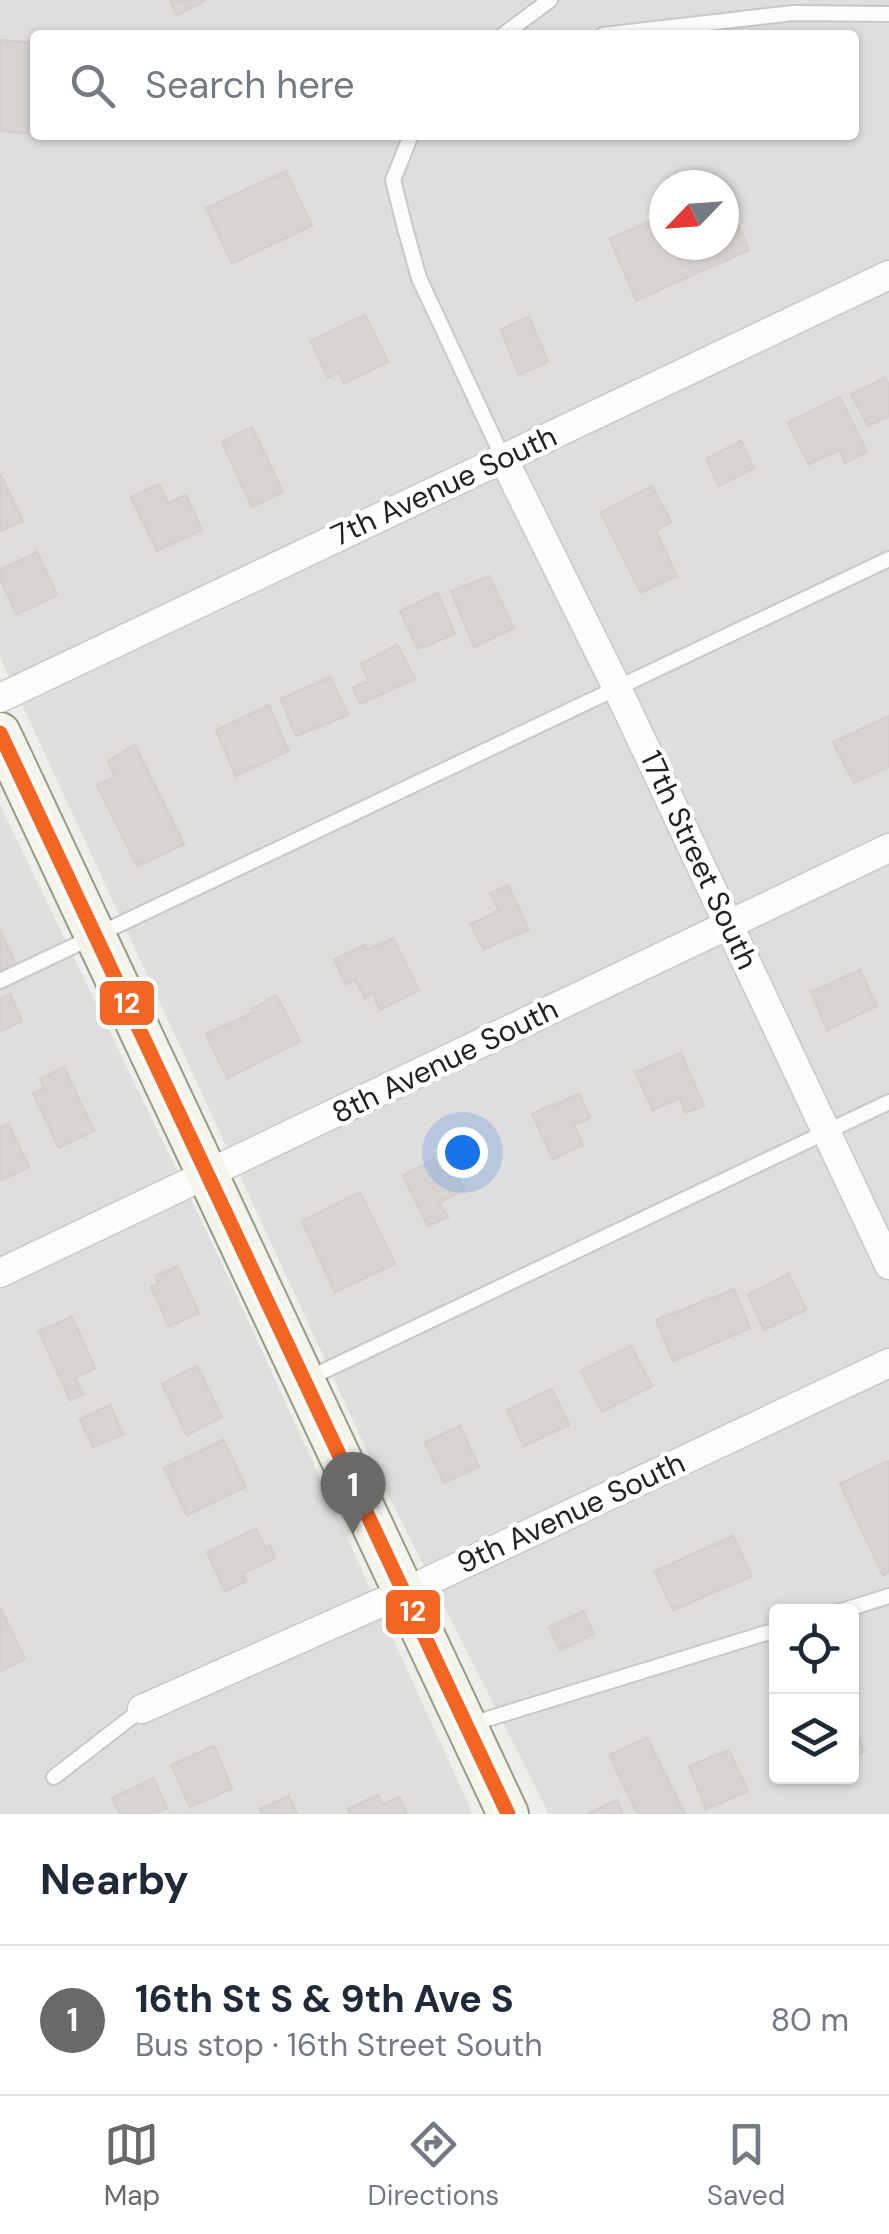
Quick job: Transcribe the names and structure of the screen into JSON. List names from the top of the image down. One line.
{"streets":{"street":["7th Avenue South","17th Street South","8th Avenue South","9th Avenue South"]},"crossings":[["7th Avenue South","17th Street South"],["17th Street South","8th Avenue South"]],"lines":["transit line 12"],"north":"bottom left","page":{"search":"Search here","pins":"1","heading":"Nearby","list":[{"mark":"1","name":"16th St S & 9th Ave S","note":"Bus stop · 16th Street South","value":"80 m"}],"nav":["Map","Directions","Saved"]}}
